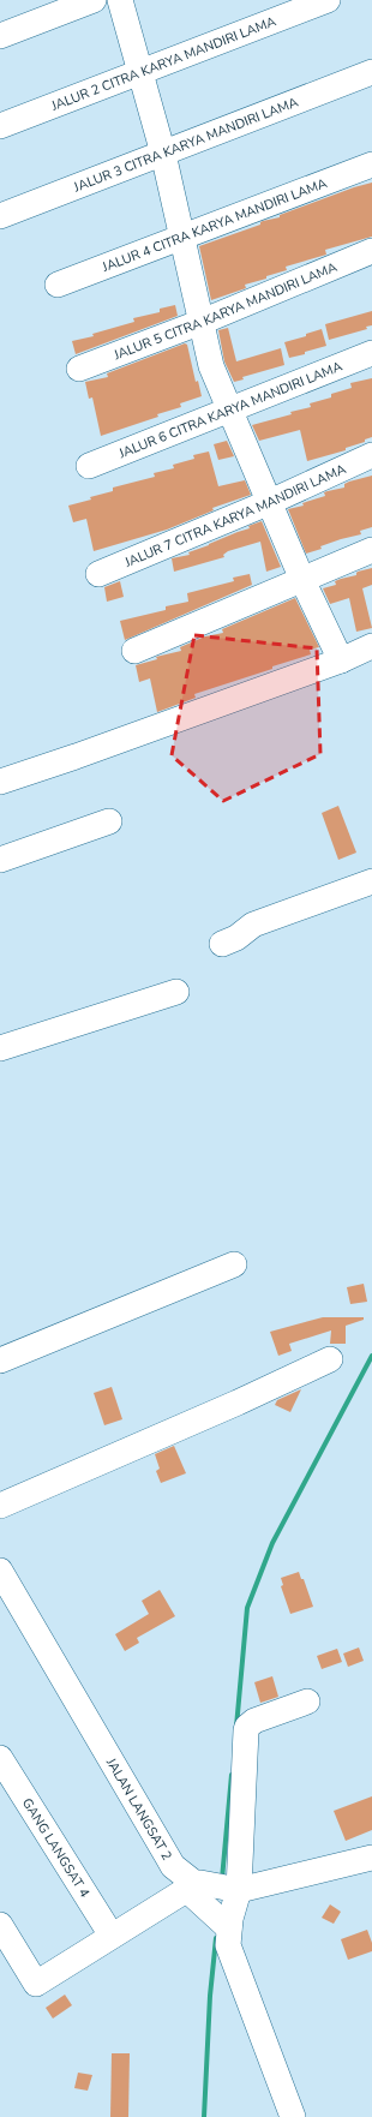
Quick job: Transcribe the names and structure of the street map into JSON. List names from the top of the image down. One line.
{"streets":{"street":["JALUR 2 CITRA KARYA MANDIRI LAMA","JALUR 3 CITRA KARYA MANDIRI LAMA","JALUR 4 CITRA KARYA MANDIRI LAMA","JALUR 5 CITRA KARYA MANDIRI LAMA","JALUR 6 CITRA KARYA MANDIRI LAMA","JALUR 7 CITRA KARYA MANDIRI LAMA","JALAN LANGSAT 2","GANG LANGSAT 4"]}}
